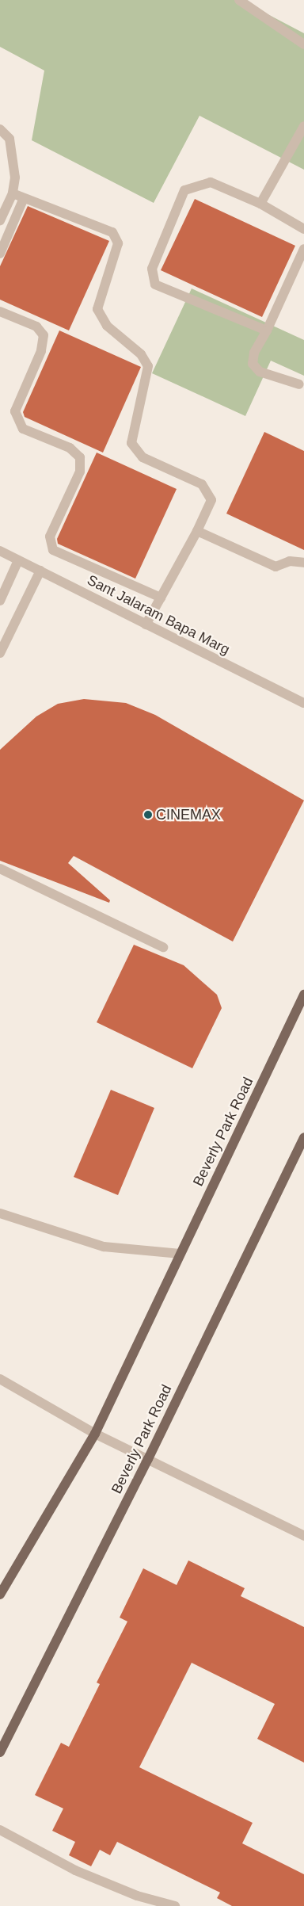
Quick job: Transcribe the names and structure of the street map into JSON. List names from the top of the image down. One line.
{"streets":{"main road":["Beverly Park Road"],"street":["Sant Jalaram Bapa Marg"]},"places":["CINEMAX"]}
